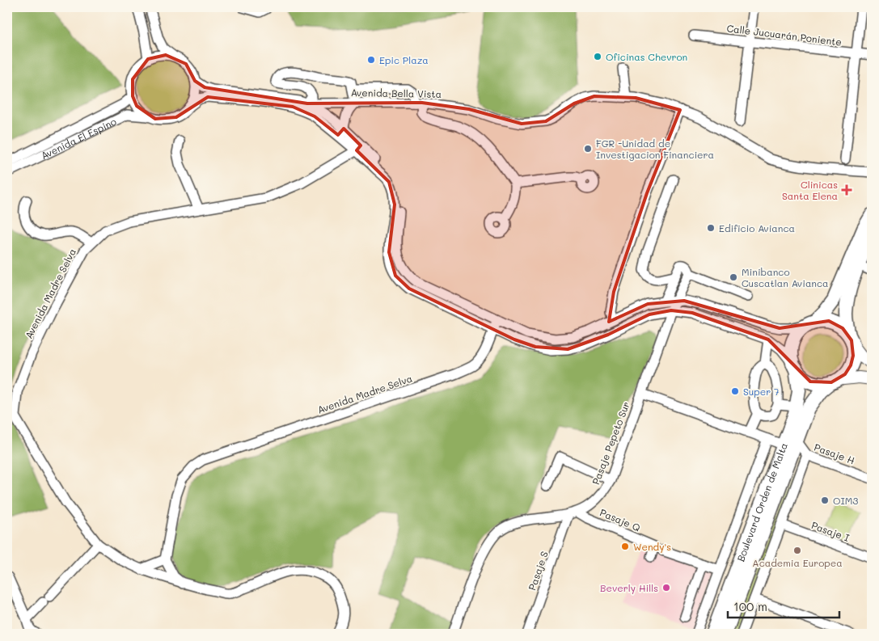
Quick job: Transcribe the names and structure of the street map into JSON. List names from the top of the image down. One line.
{"streets":{"highway":["Boulevard Orden de Malta"],"street":["Calle Jucuarán Poniente","Avenida Bella Vista","Avenida El Espino","Avenida Madre Selva","Pasaje Pepeto Sur","Pasaje H","Pasaje Q","Pasaje I","Pasaje S"]},"crossings":[["Pasaje Pepeto Sur","Pasaje Q"],["Pasaje Pepeto Sur","Pasaje S"],["Pasaje H","Boulevard Orden de Malta"]],"places":{"other":["Oficinas Chevron","Epic Plaza","FGR -Unidad de Investigacion Financiera","Edificio Avianca","Minibanco Cuscatlan Avianca","Super 7","OIM3","Wendy's","Academia Europea","Beverly Hills"],"health":["Clinicas Santa Elena"]},"scale_bar":"100 m"}
